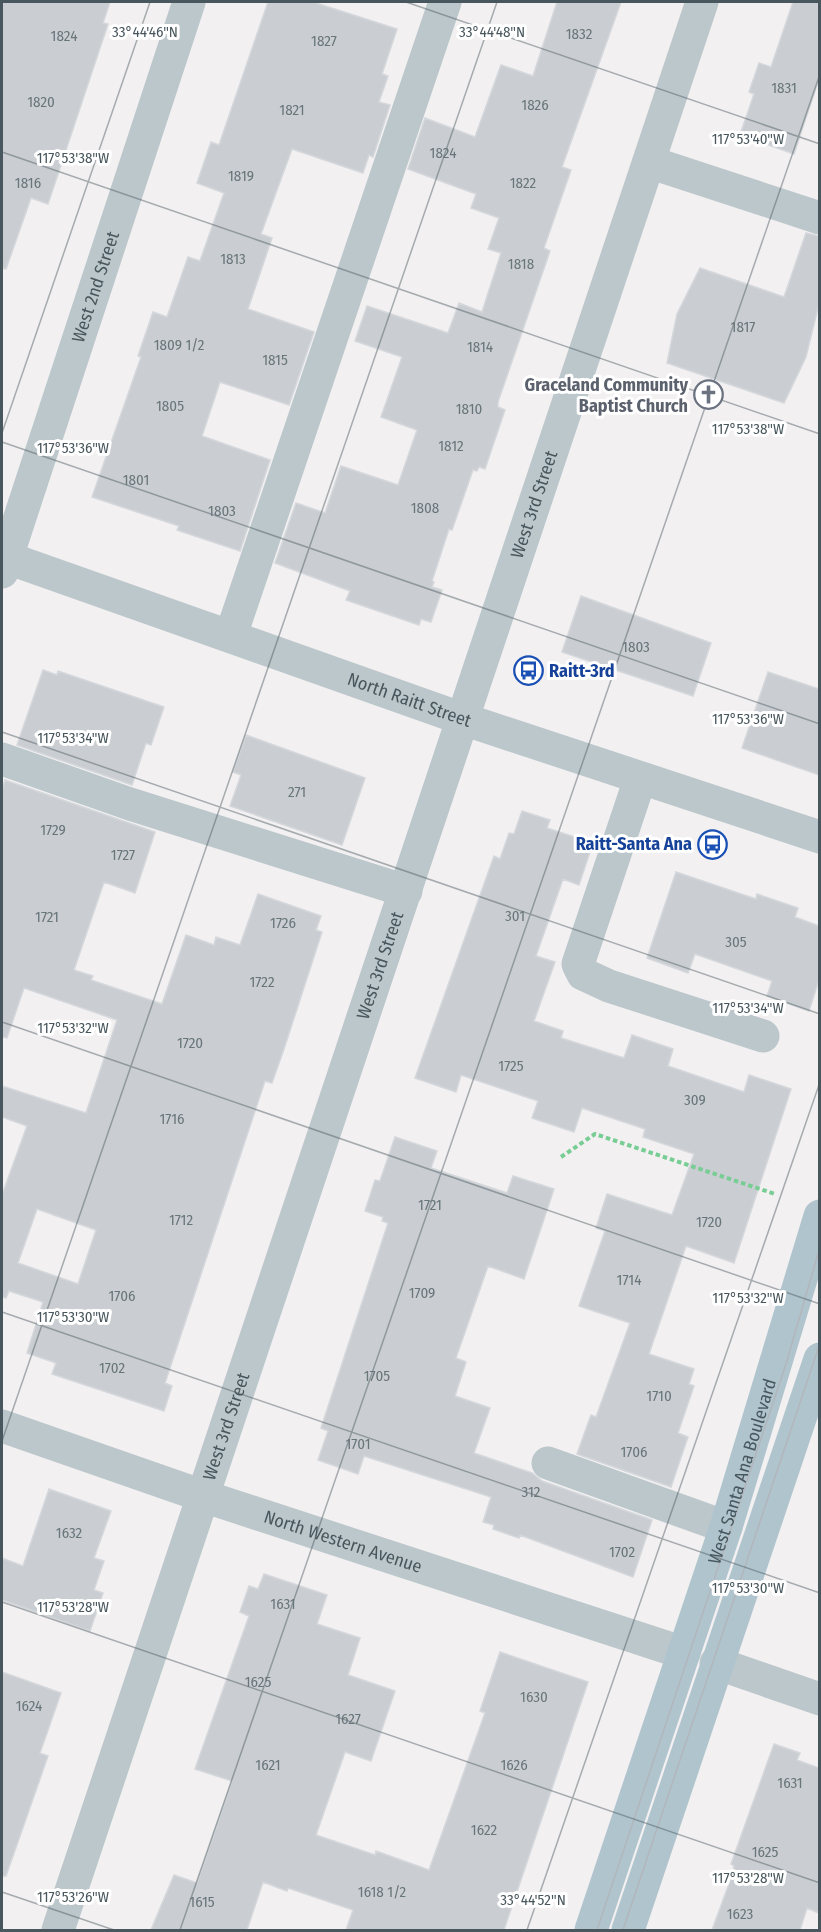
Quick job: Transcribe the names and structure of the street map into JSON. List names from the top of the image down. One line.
{"streets":{"main road":["West Santa Ana Boulevard"],"street":["West 2nd Street","West 3rd Street","North Raitt Street","North Western Avenue"]},"crossings":[["West 2nd Street","North Raitt Street"],["West 3rd Street","North Raitt Street"],["West 3rd Street","North Western Avenue"],["West Santa Ana Boulevard","North Western Avenue"]],"places":{"church":["Graceland Community Baptist Church"],"bus stop":["Raitt-3rd","Raitt-Santa Ana"]},"house_numbers":["1832","1824","1827","1831","1820","1826","1821","1824","1819","1816","1822","1813","1818","1817","1809 1/2","1814","1815","1805","1810","1812","1801","1808","1803","1803","271","1729","1727","301","1721","1726","305","1722","1720","1725","309","1716","1721","1712","1720","1714","1709","1706","1702","1705","1710","1701","1706","312","1632","1702","1631","1625","1630","1624","1627","1621","1626","1631","1622","1625","1618 1/2","1615","1623"],"coordinates":["33°44'46\"N","33°44'48\"N","117°53'40\"W","117°53'38\"W","117°53'36\"W","117°53'34\"W","117°53'32\"W","117°53'30\"W","117°53'28\"W","117°53'26\"W","33°44'52\"N"]}
